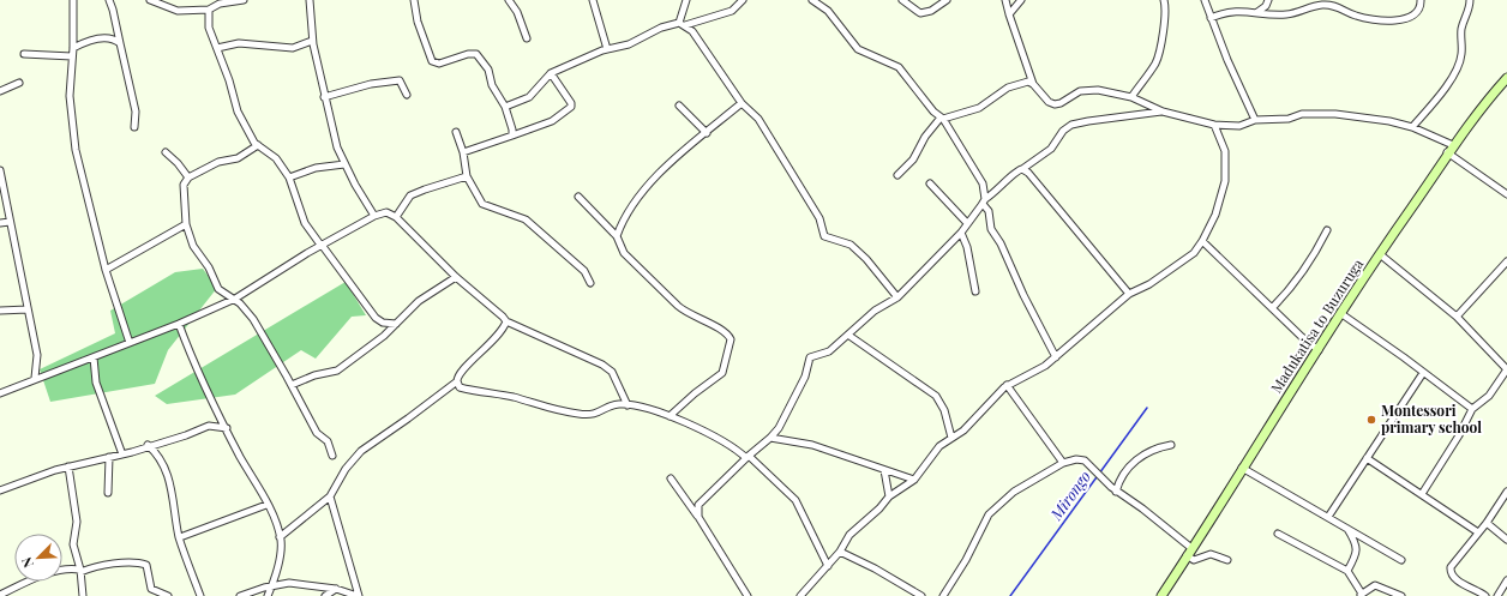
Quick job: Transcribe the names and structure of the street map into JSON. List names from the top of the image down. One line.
{"streets":{"main road":["Madukatisa to Buzuruga"]},"water":["Mirongo"],"places":["Montessori primary school"],"north":"bottom left"}
